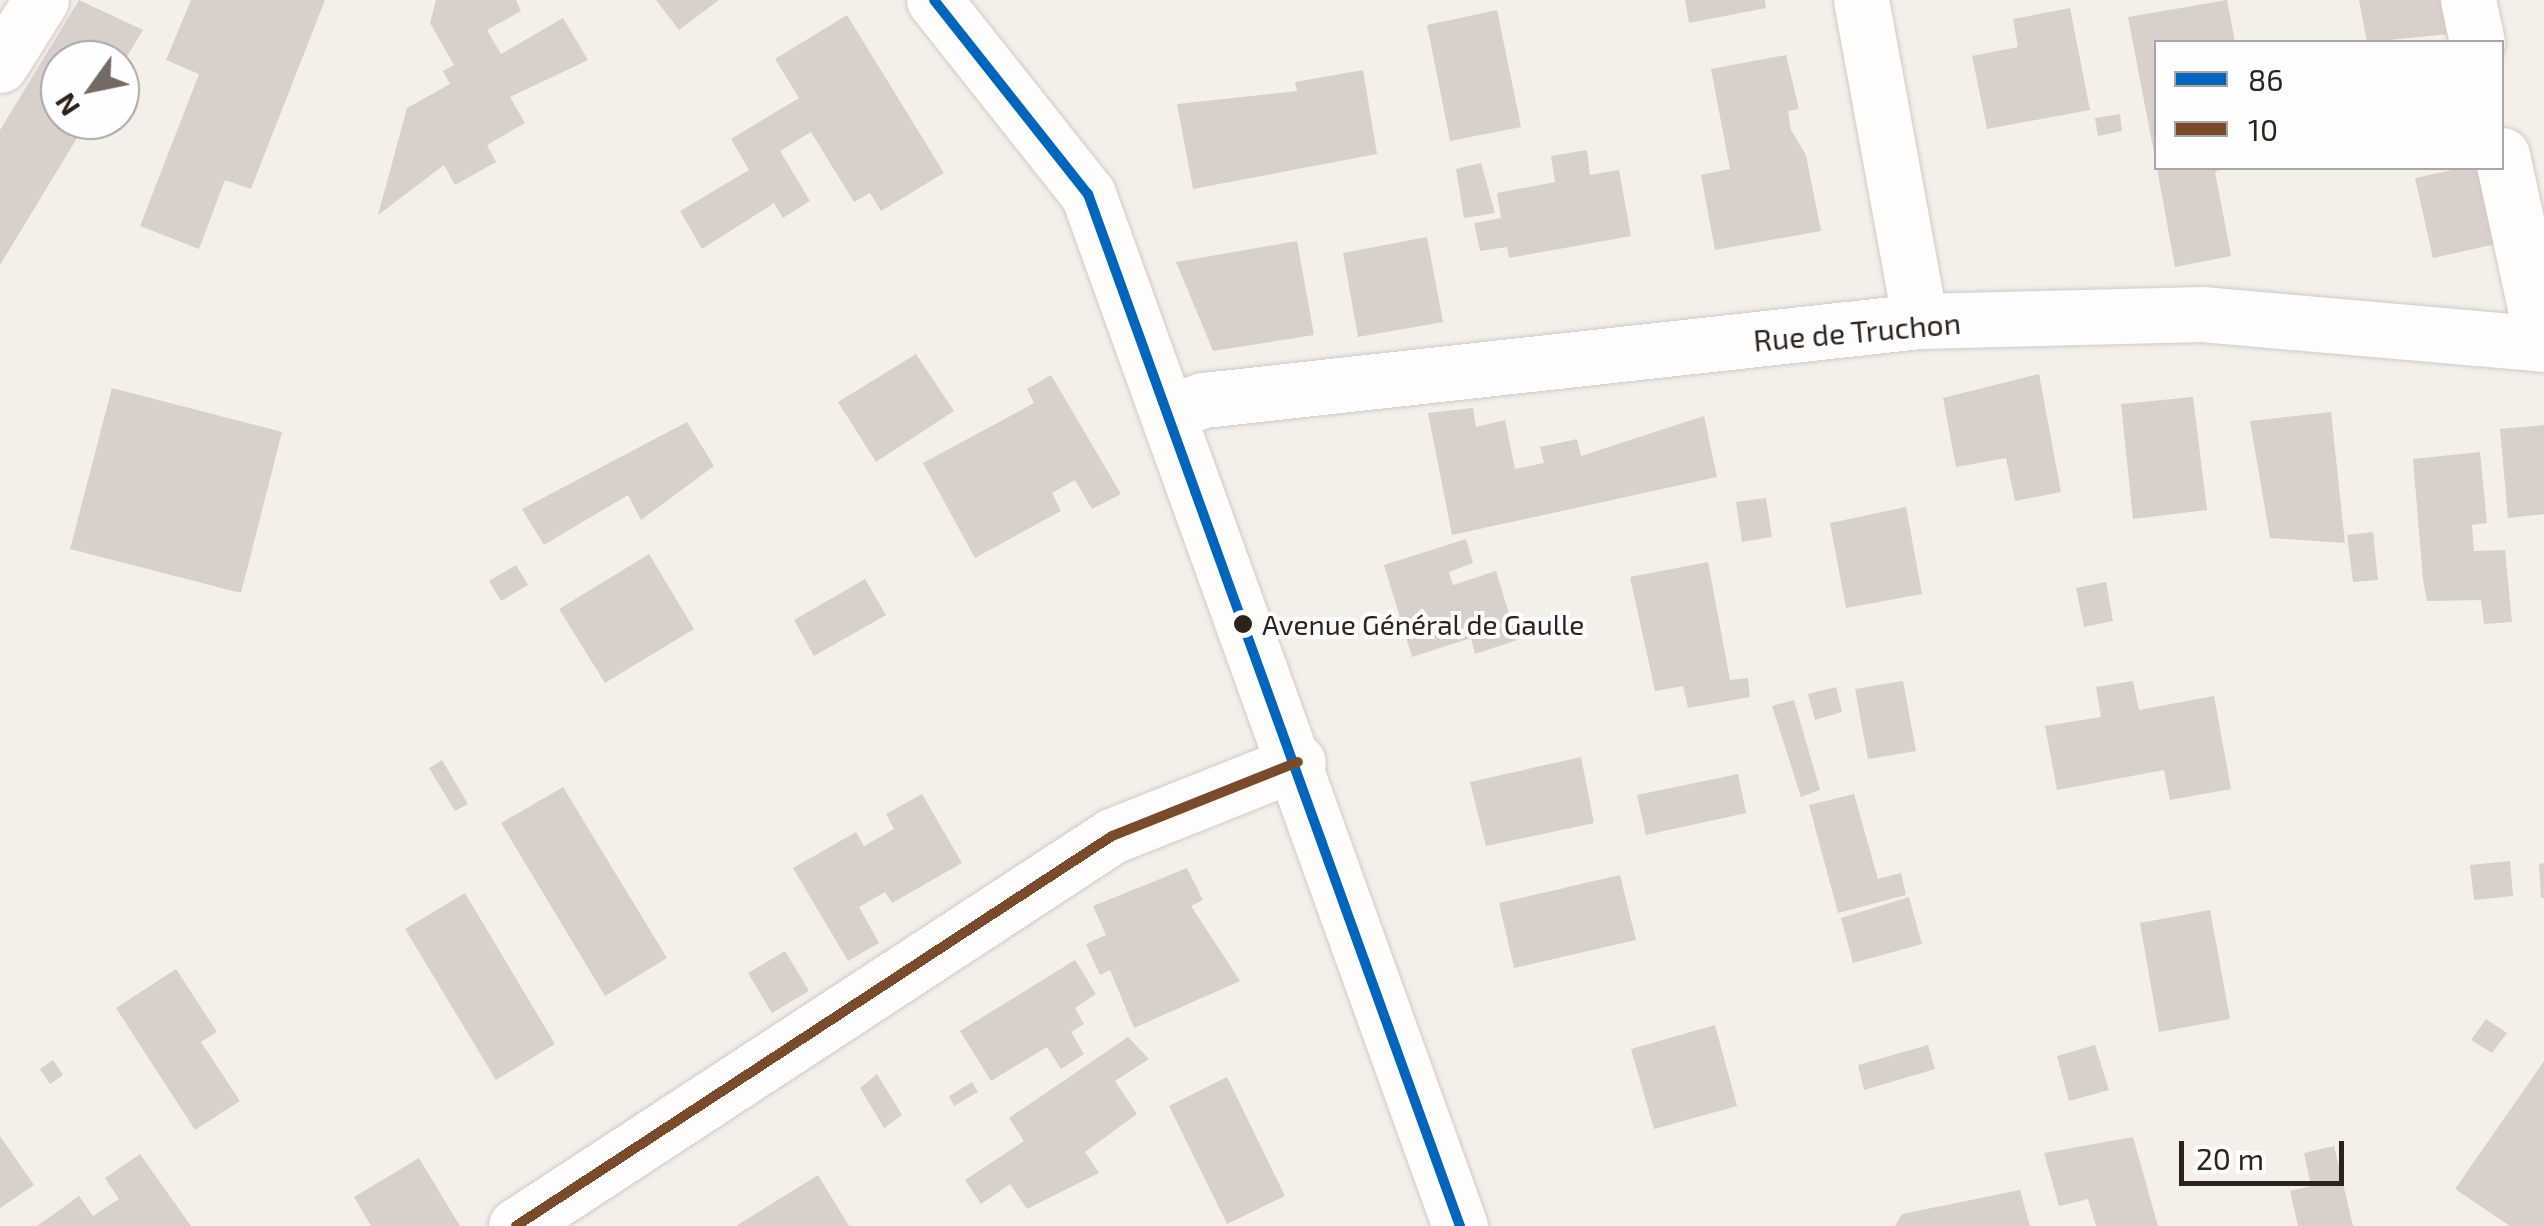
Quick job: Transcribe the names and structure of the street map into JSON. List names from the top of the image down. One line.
{"streets":{"street":["Rue de Truchon"]},"places":["Avenue Général de Gaulle"],"lines":["transit line 86","transit line 10"],"legend":["86","10"],"scale_bar":"20 m","north":"bottom left"}
